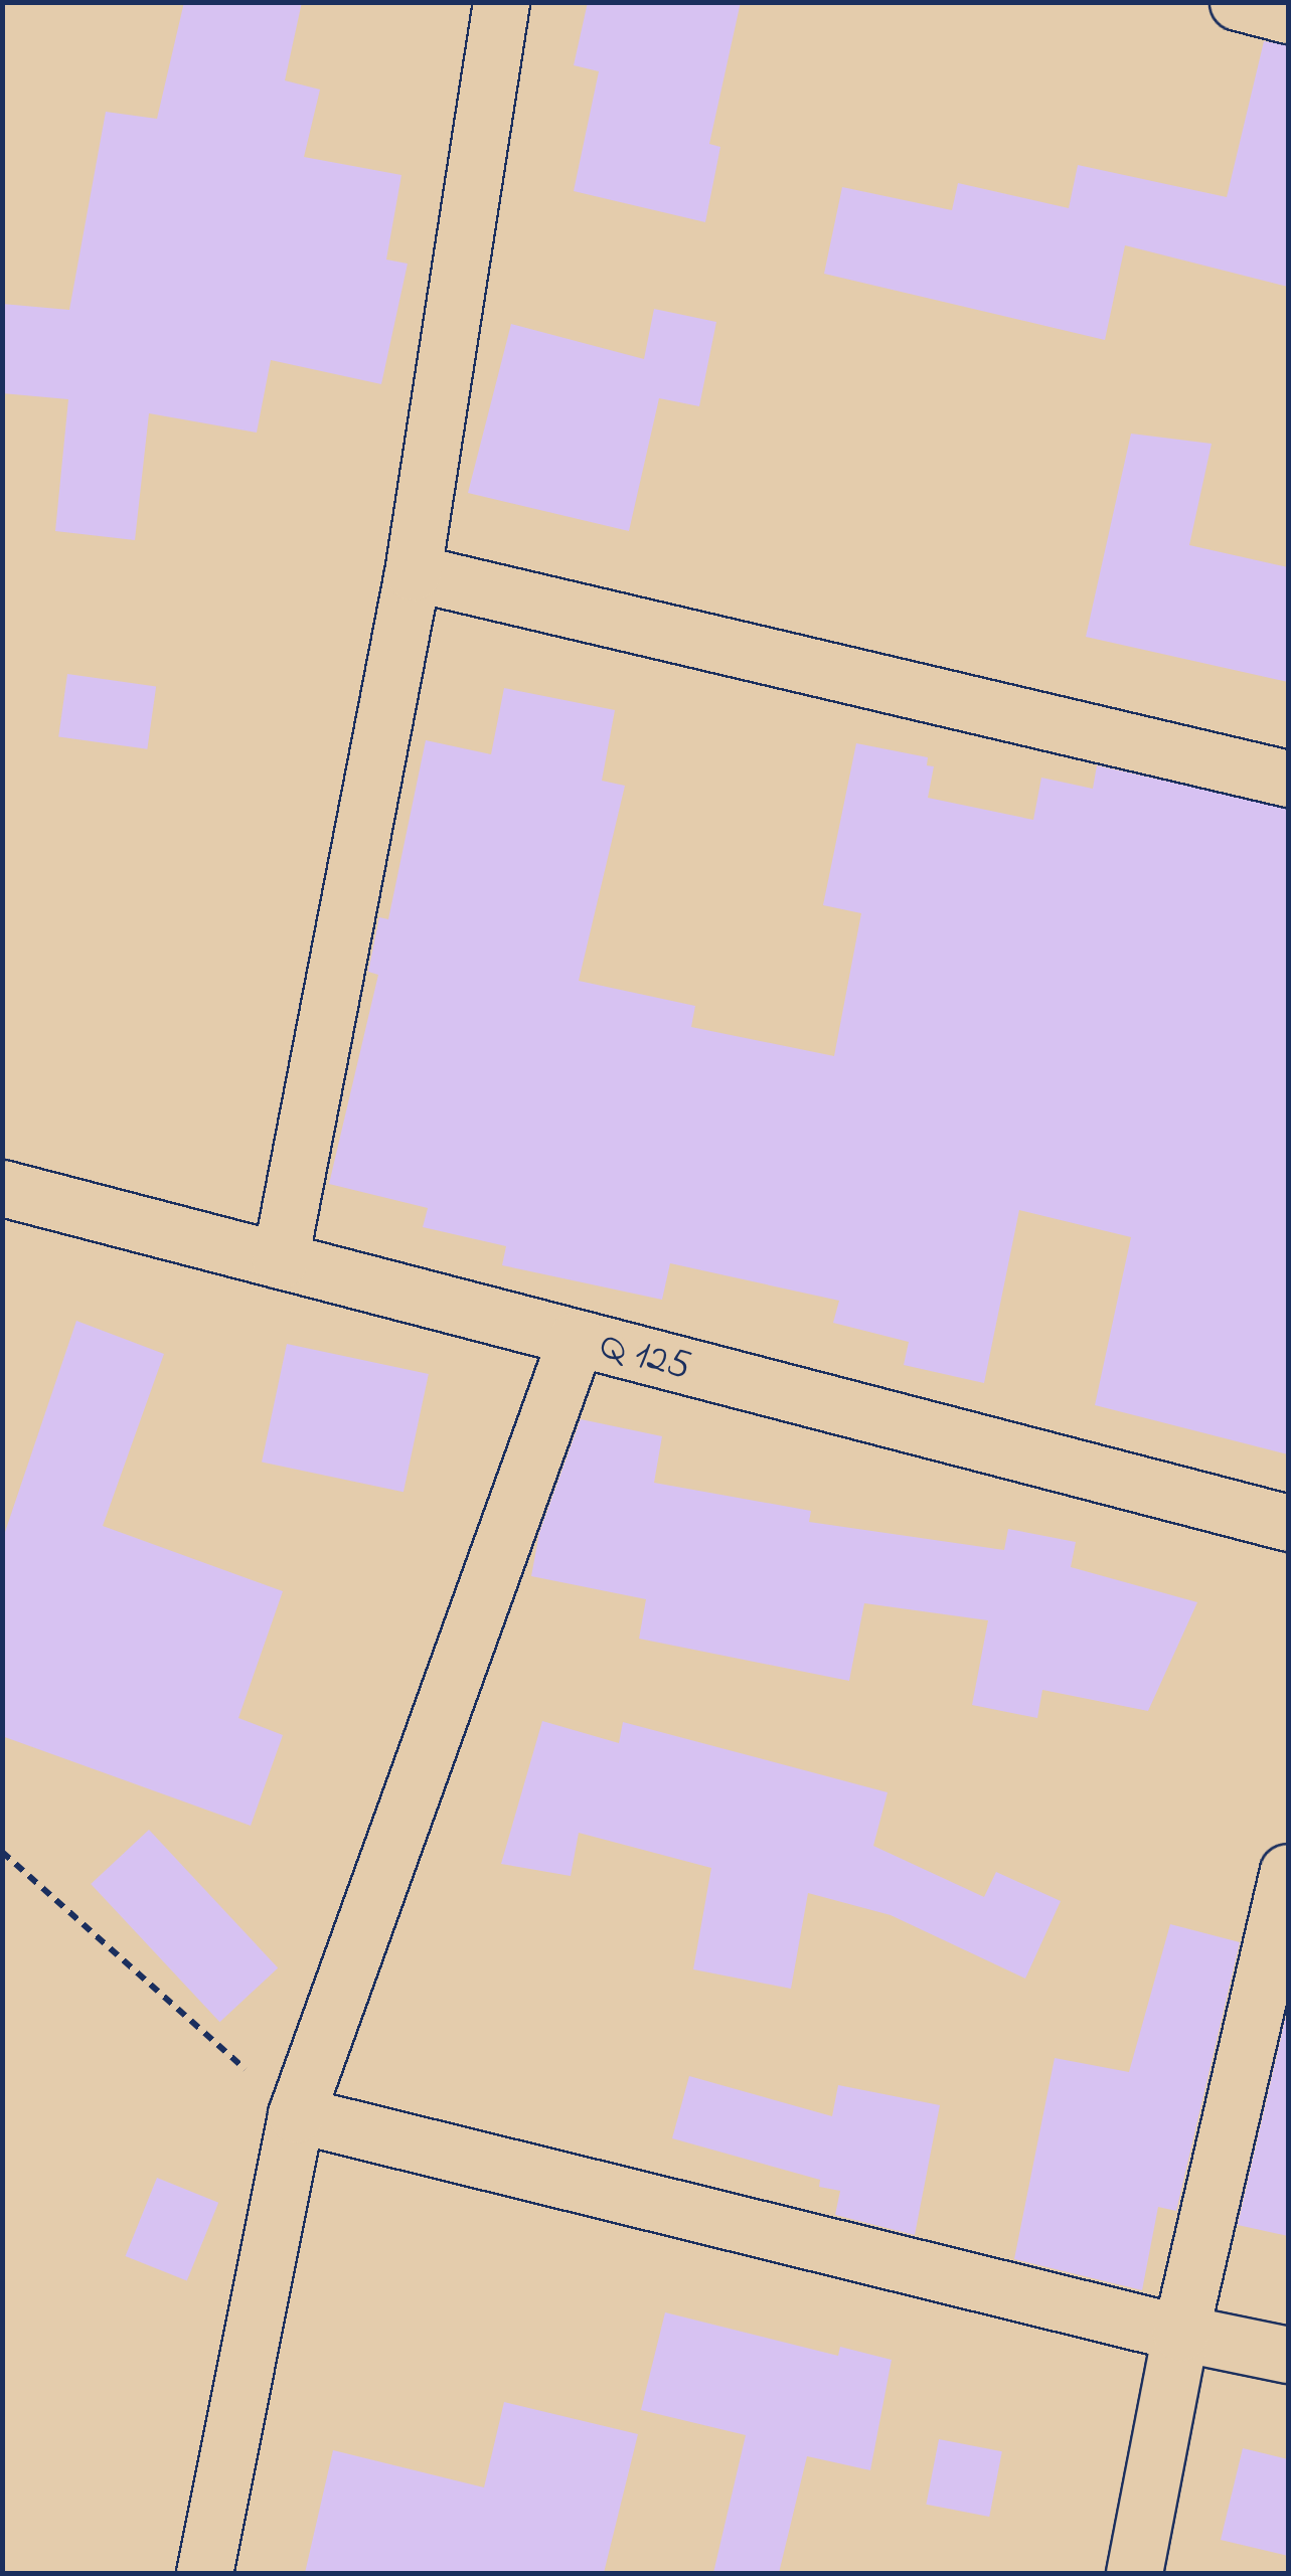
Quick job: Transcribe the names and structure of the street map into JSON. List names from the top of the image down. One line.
{"streets":{"street":["Q 125"]}}
